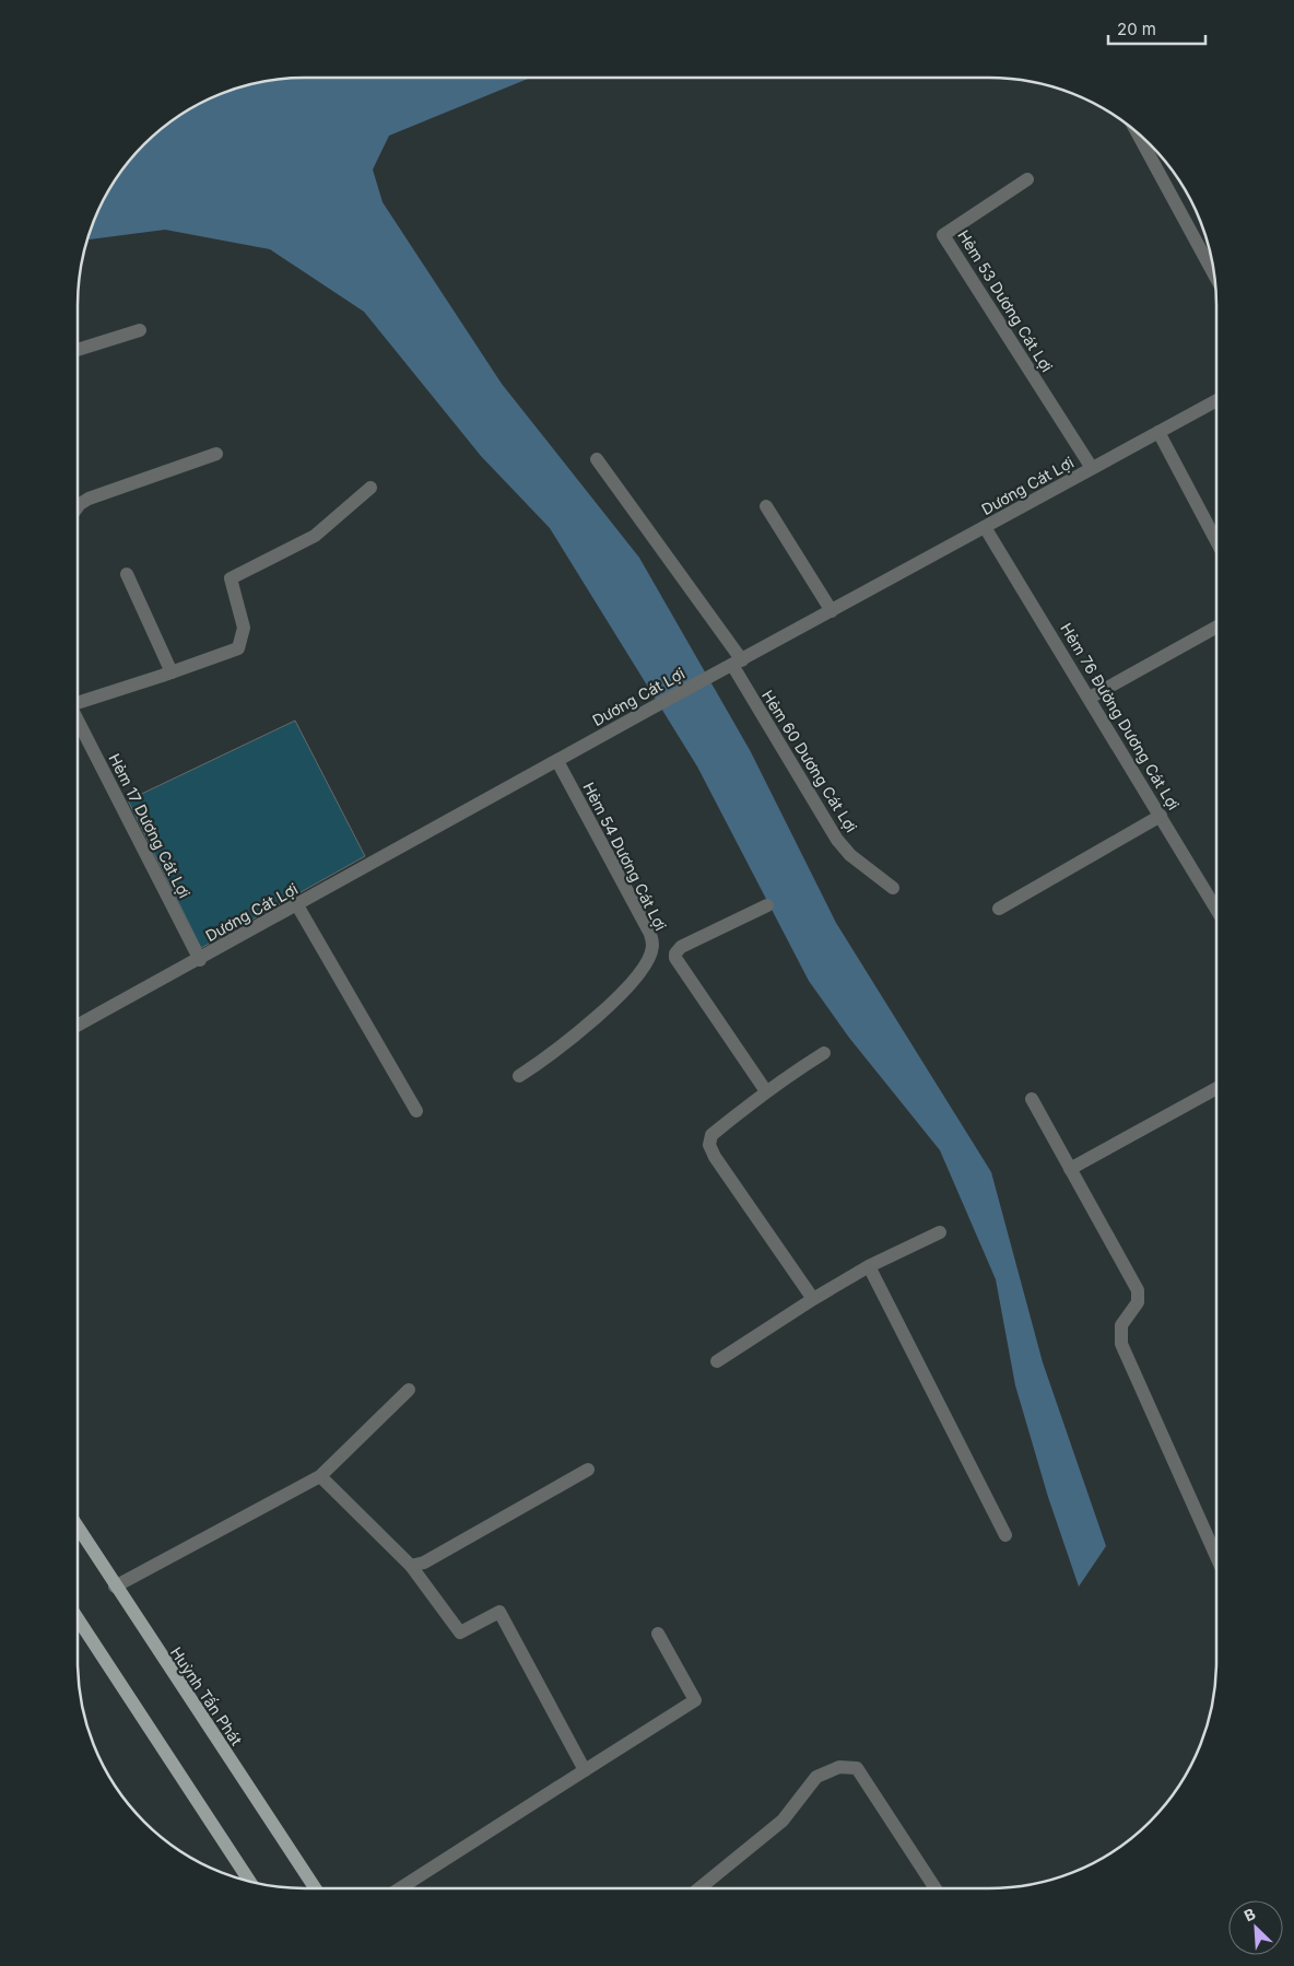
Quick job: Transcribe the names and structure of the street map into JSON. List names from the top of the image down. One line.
{"streets":{"main road":["Huỳnh Tấn Phát"],"street":["Hẻm 53 Dương Cát Lợi","Dương Cát Lợi","Hẻm 76 Đường Dương Cát Lợi","Hẻm 60 Dương Cát Lợi","Hẻm 17 Dương Cát Lợi","Hẻm 54 Dương Cát Lợi"]},"crossings":[["Hẻm 53 Dương Cát Lợi","Dương Cát Lợi"],["Dương Cát Lợi","Hẻm 76 Đường Dương Cát Lợi"],["Dương Cát Lợi","Hẻm 60 Dương Cát Lợi"],["Dương Cát Lợi","Hẻm 17 Dương Cát Lợi"],["Dương Cát Lợi","Hẻm 54 Dương Cát Lợi"]],"scale_bar":"20 m","north":"top left"}
